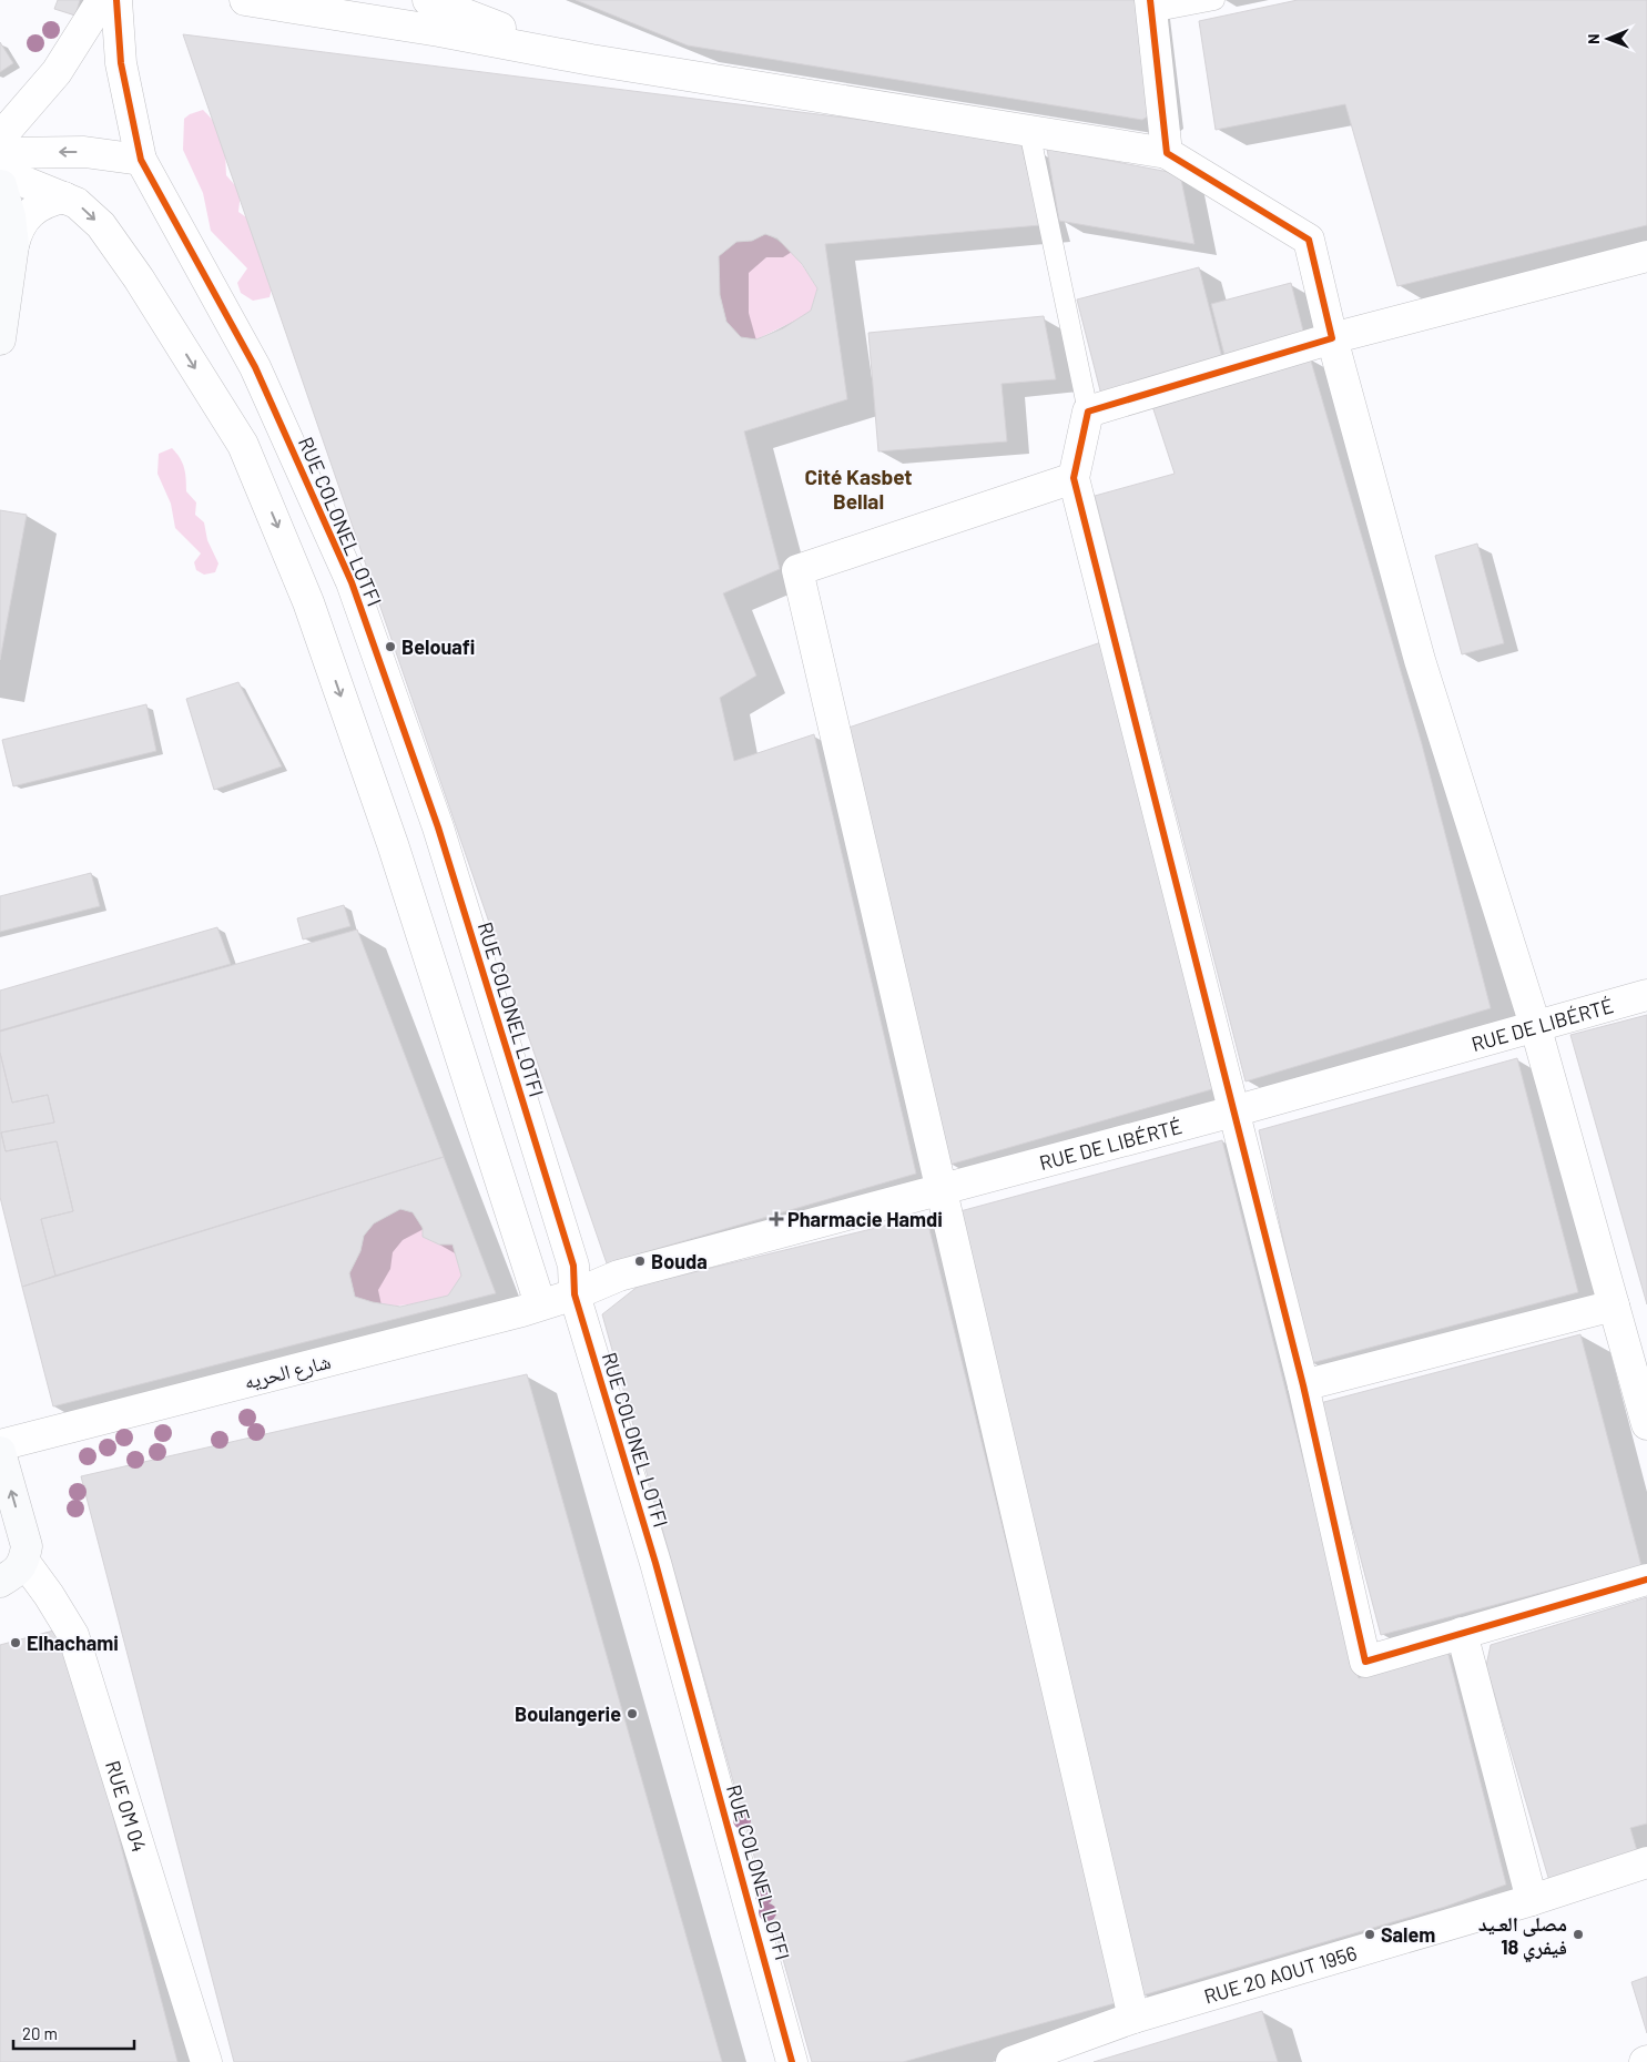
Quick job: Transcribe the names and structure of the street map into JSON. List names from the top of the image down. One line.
{"streets":{"street":["RUE COLONEL LOTFI","RUE DE LIBÉRTÉ","شارع الحريه","RUE OM 04","RUE 20 AOUT 1956"]},"crossings":[["RUE COLONEL LOTFI","RUE DE LIBÉRTÉ"],["RUE COLONEL LOTFI","شارع الحريه"],["RUE DE LIBÉRTÉ","شارع الحريه"]],"districts":["Cité Kasbet Bellal"],"places":{"other":["Belouafi","Bouda","Elhachami","Boulangerie","Salem","مصلى العـيد 18 فيفري"],"health":["Pharmacie Hamdi"]},"scale_bar":"20 m","north":"left"}
